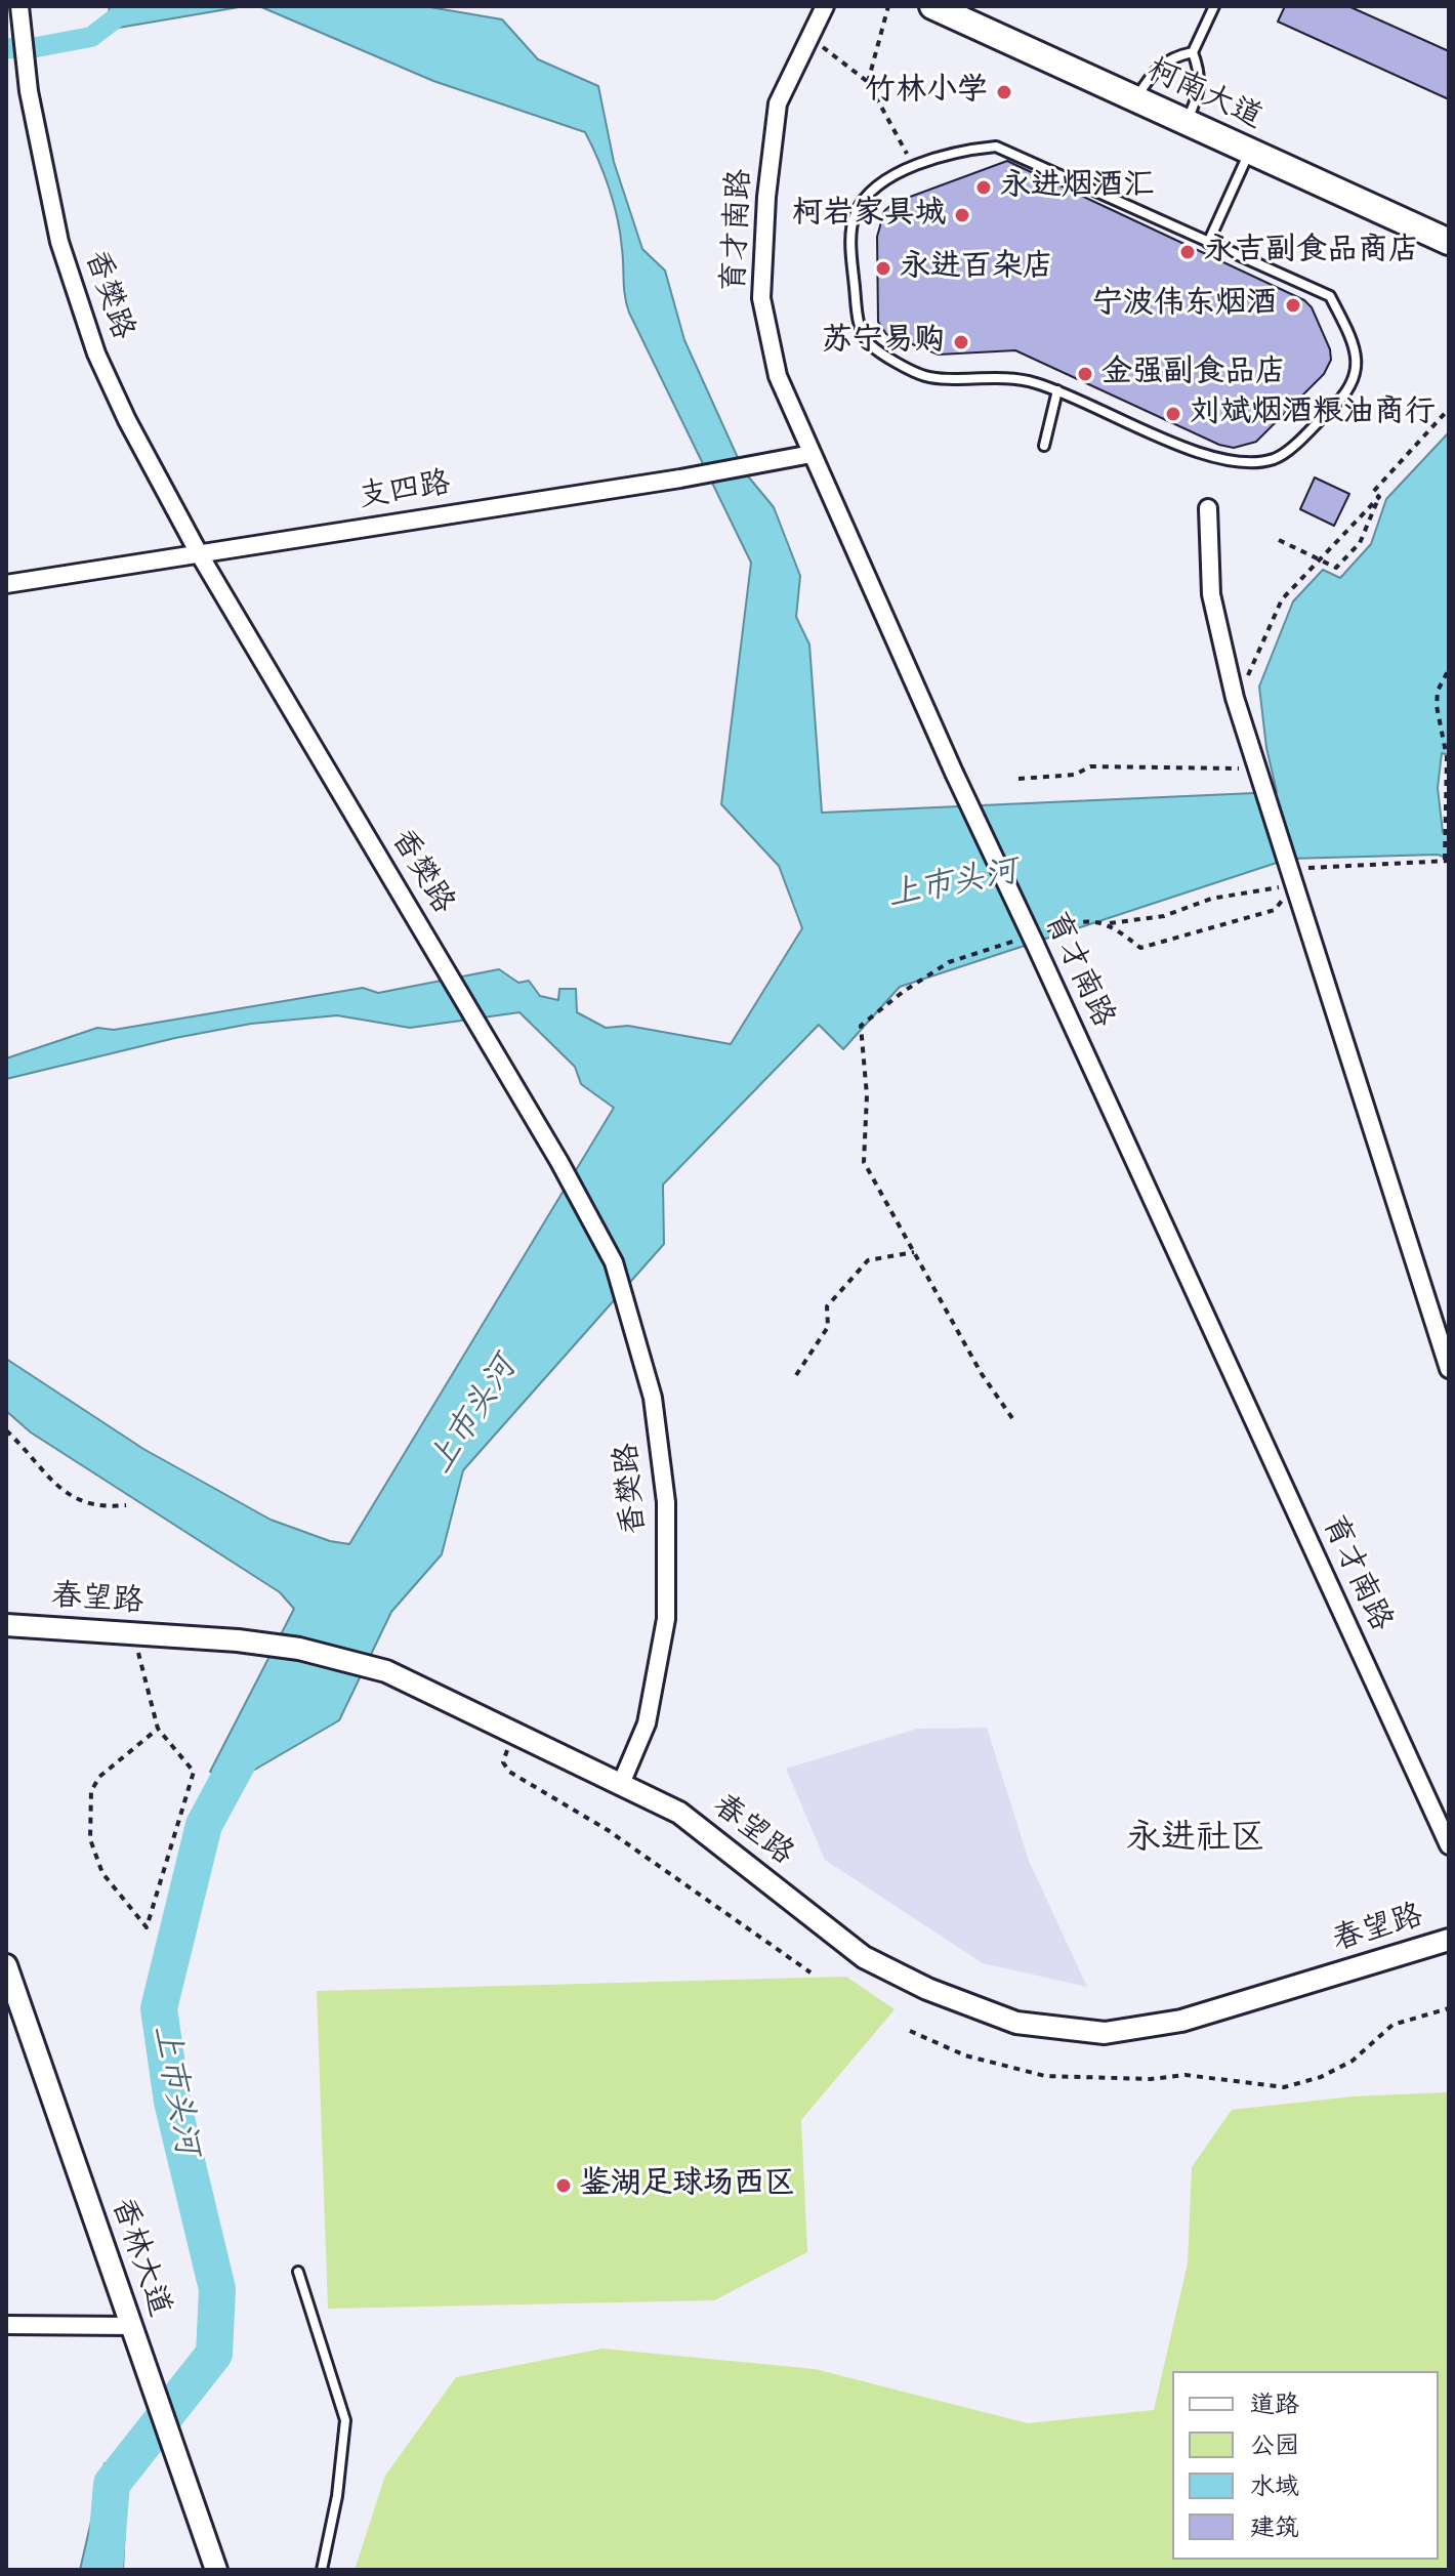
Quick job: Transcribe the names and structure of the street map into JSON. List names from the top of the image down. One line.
{"streets":{"main road":["柯南大道"],"street":["育才南路","香樊路","支四路","春望路","香林大道"]},"crossings":[["育才南路","支四路"],["香樊路","支四路"],["香樊路","春望路"]],"districts":["永进社区"],"water":["上市头河"],"places":["竹林小学","永进烟酒汇","柯岩家具城","永吉副食品商店","永进百杂店","宁波伟东烟酒","苏宁易购","金强副食品店","刘斌烟酒粮油商行","鉴湖足球场西区"],"legend":["道路","公园","水域","建筑"]}
